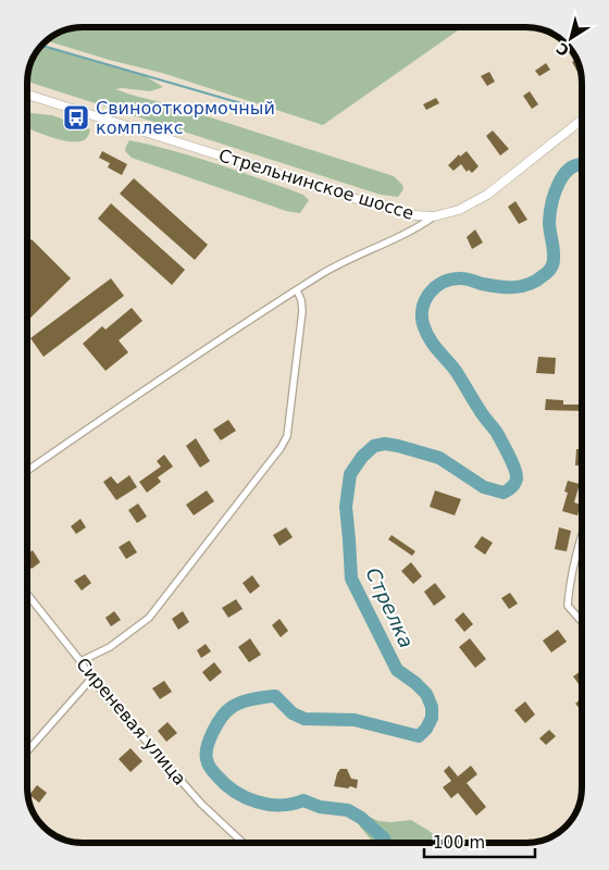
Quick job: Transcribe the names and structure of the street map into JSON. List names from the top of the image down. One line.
{"streets":{"main road":["Стрельнинское шоссе"],"street":["Сиреневая улица"]},"water":["Стрелка"],"places":{"bus stop":["Свинооткормочный комплекс"]},"scale_bar":"100 m","north":"bottom left"}
